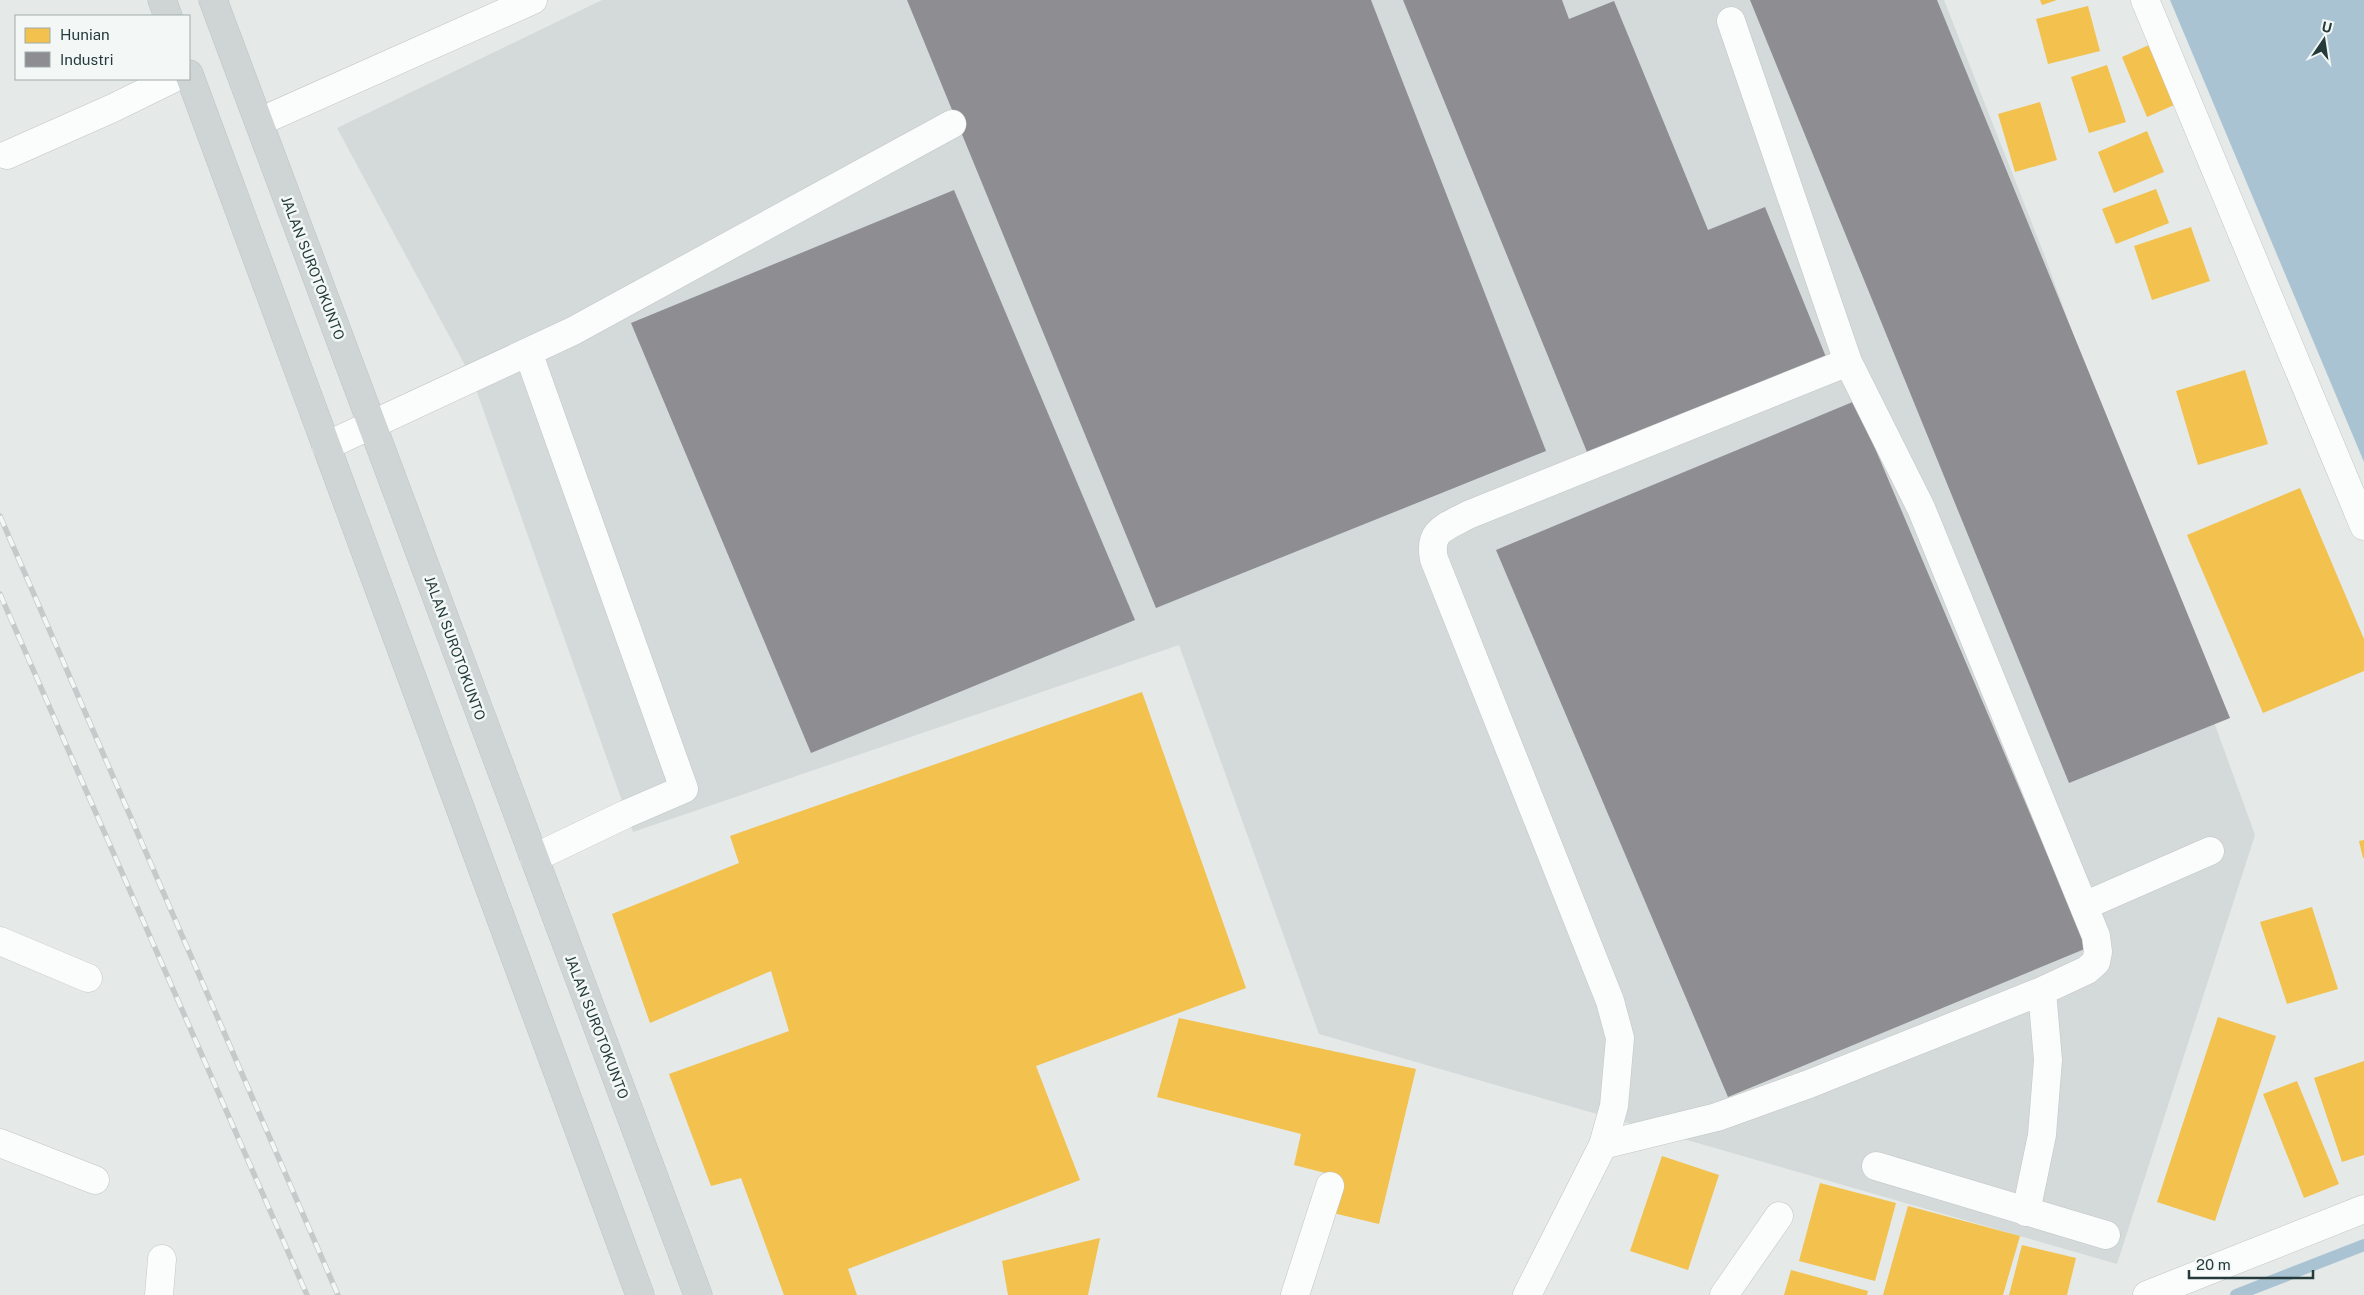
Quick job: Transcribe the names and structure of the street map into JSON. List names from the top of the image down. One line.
{"streets":{"main road":["JALAN SUROTOKUNTO"]},"legend":["Hunian","Industri"],"scale_bar":"20 m","north":"top"}
